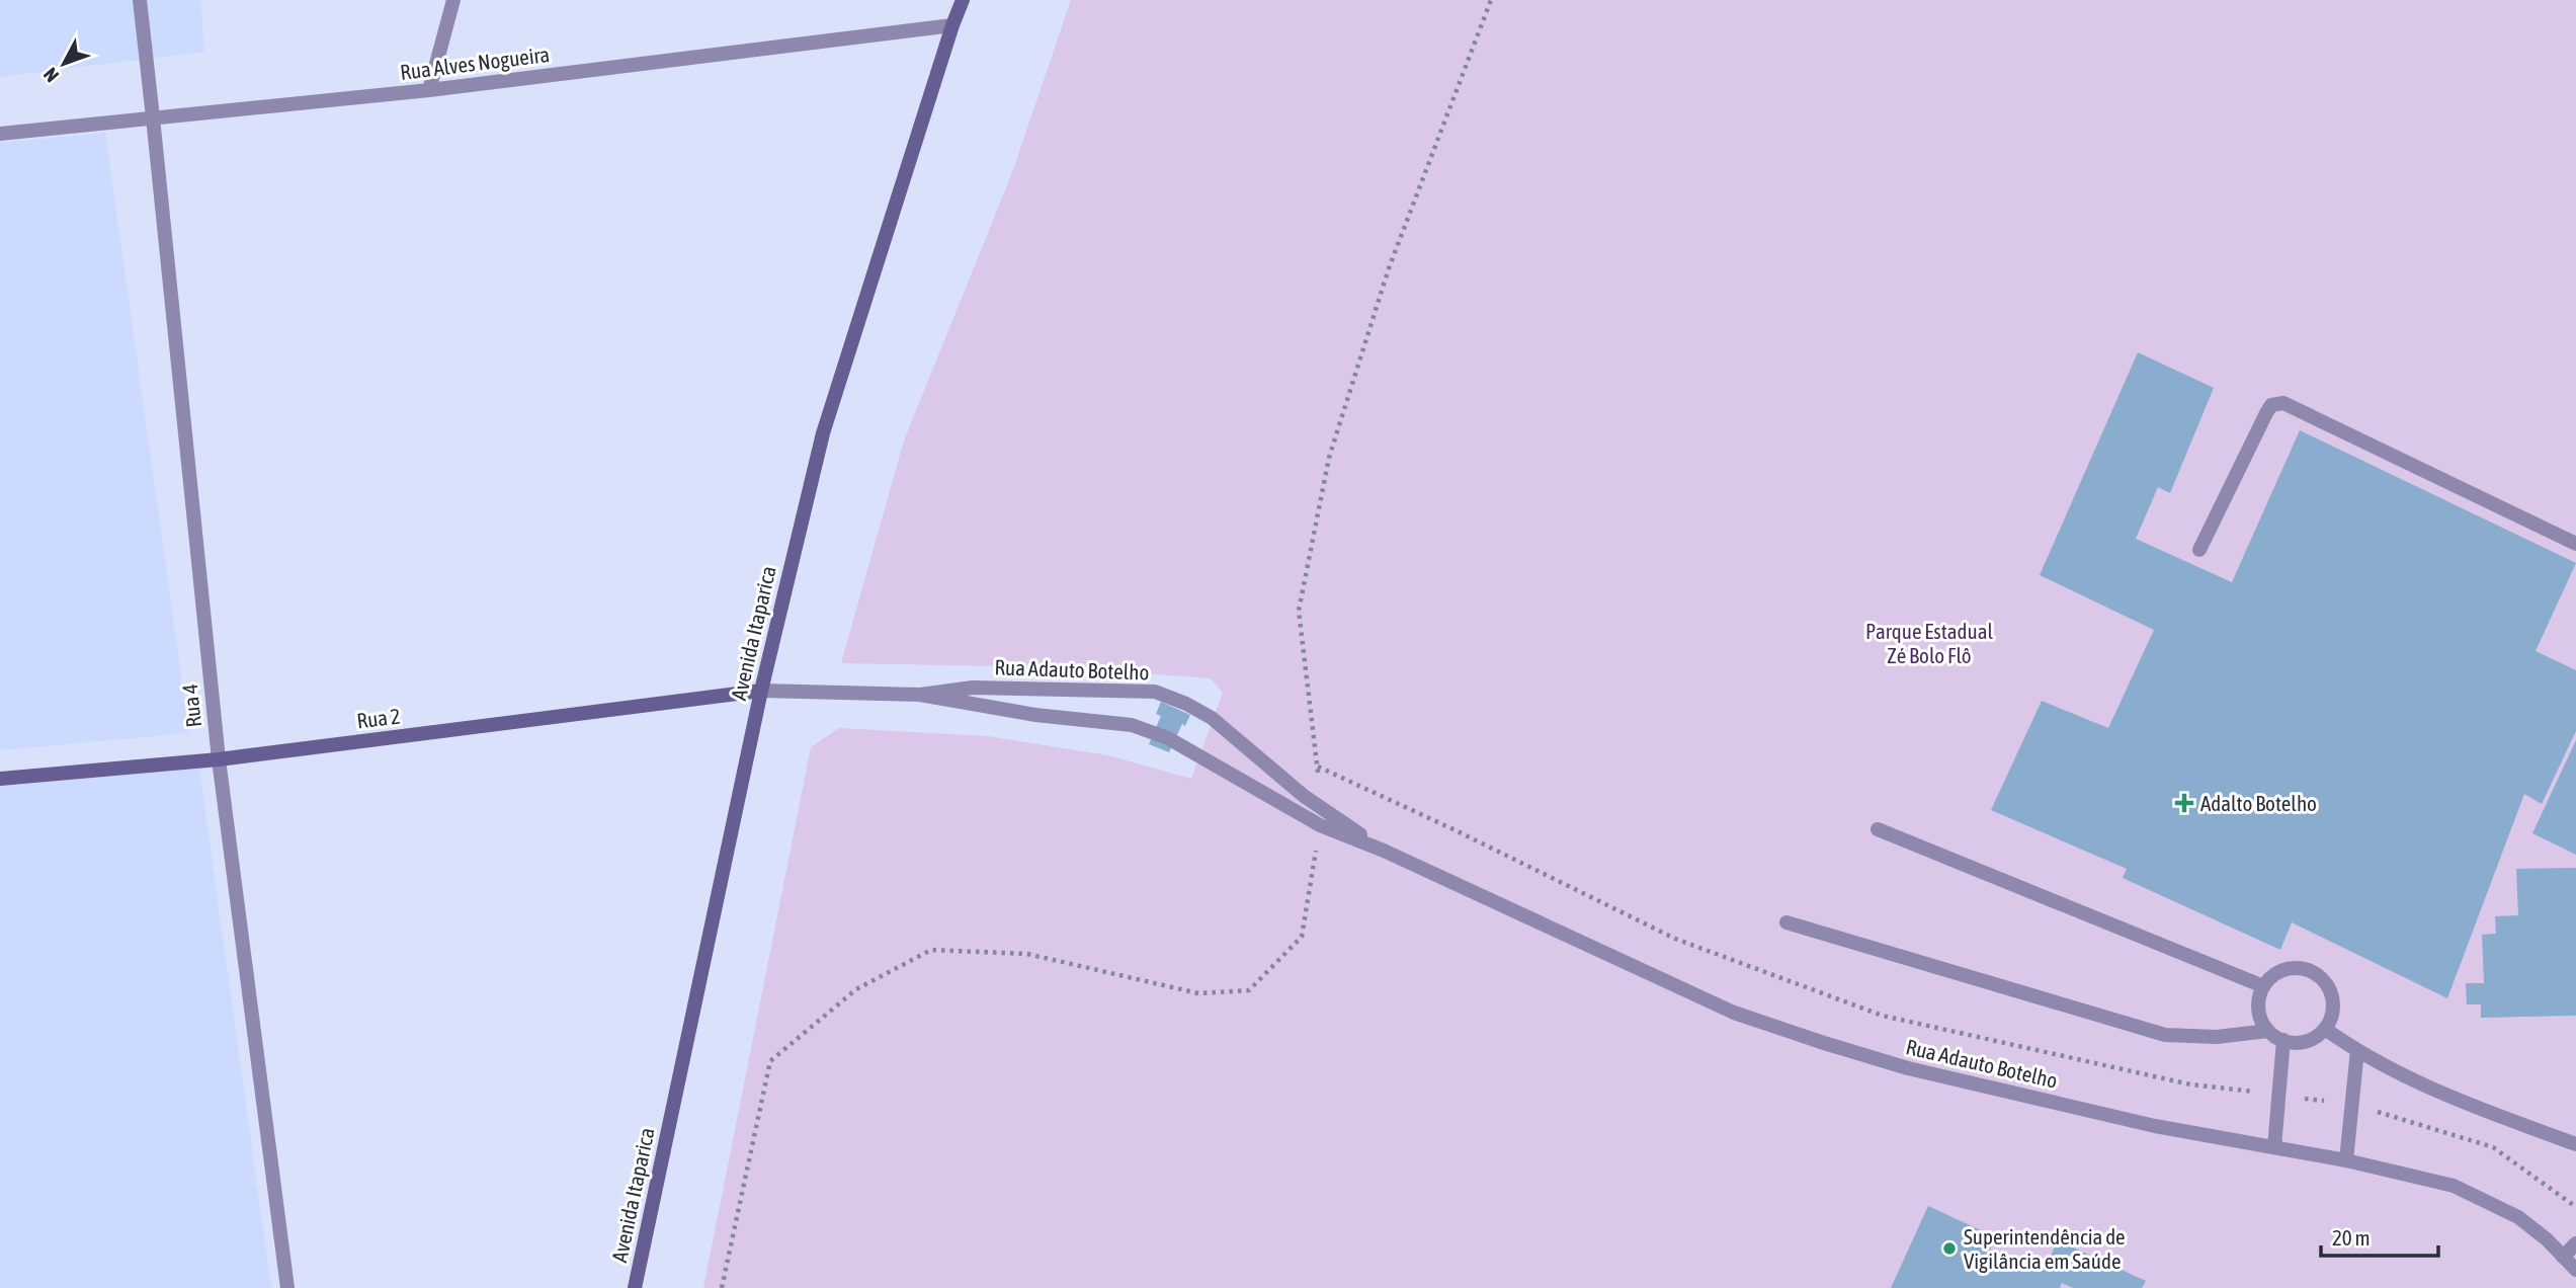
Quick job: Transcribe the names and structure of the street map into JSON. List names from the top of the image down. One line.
{"streets":{"street":["Rua Alves Nogueira","Avenida Itaparica","Rua Adauto Botelho","Rua 4","Rua 2"]},"crossings":[["Rua Alves Nogueira","Avenida Itaparica"],["Rua Alves Nogueira","Rua 4"],["Avenida Itaparica","Rua Adauto Botelho"],["Avenida Itaparica","Rua 2"],["Rua Adauto Botelho","Rua 2"],["Rua 4","Rua 2"]],"parks":["Parque Estadual Zé Bolo Flô"],"places":{"health":["Adalto Botelho"],"other":["Superintendência de Vigilância em Saúde"]},"scale_bar":"20 m","north":"bottom left"}
